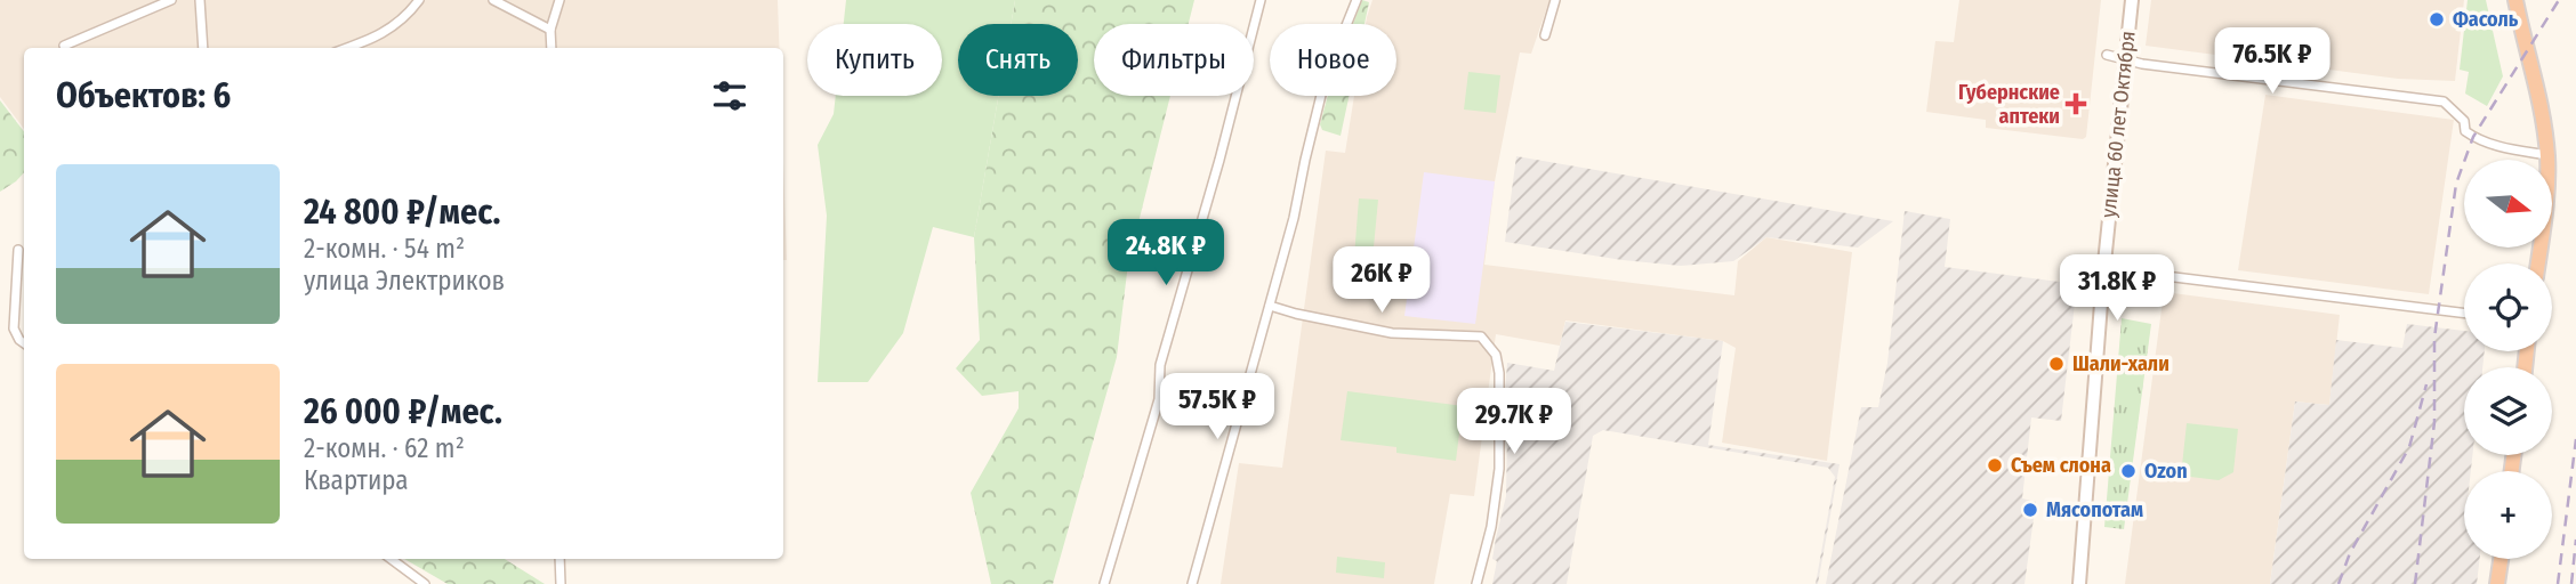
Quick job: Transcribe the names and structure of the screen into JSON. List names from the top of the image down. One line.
{"streets":{"main road":["улица 60 лет Октября"]},"places":{"other":["Фасоль","Шали-хали","Съем слона","Ozon","Мясопотам"],"health":["Губернские аптеки"]},"north":"right","page":{"chip":["Купить","Снять","Фильтры","Новое"],"price":["76.5K ₽","24.8K ₽","26K ₽","31.8K ₽","57.5K ₽","29.7K ₽"],"heading":"Объектов: 6","list":[{"name":"24 800 ₽/мес.","note":"2-комн. · 54 m² · улица Электриков"},{"name":"26 000 ₽/мес.","note":"2-комн. · 62 m² · Квартира"}],"map_buttons":"+"}}
